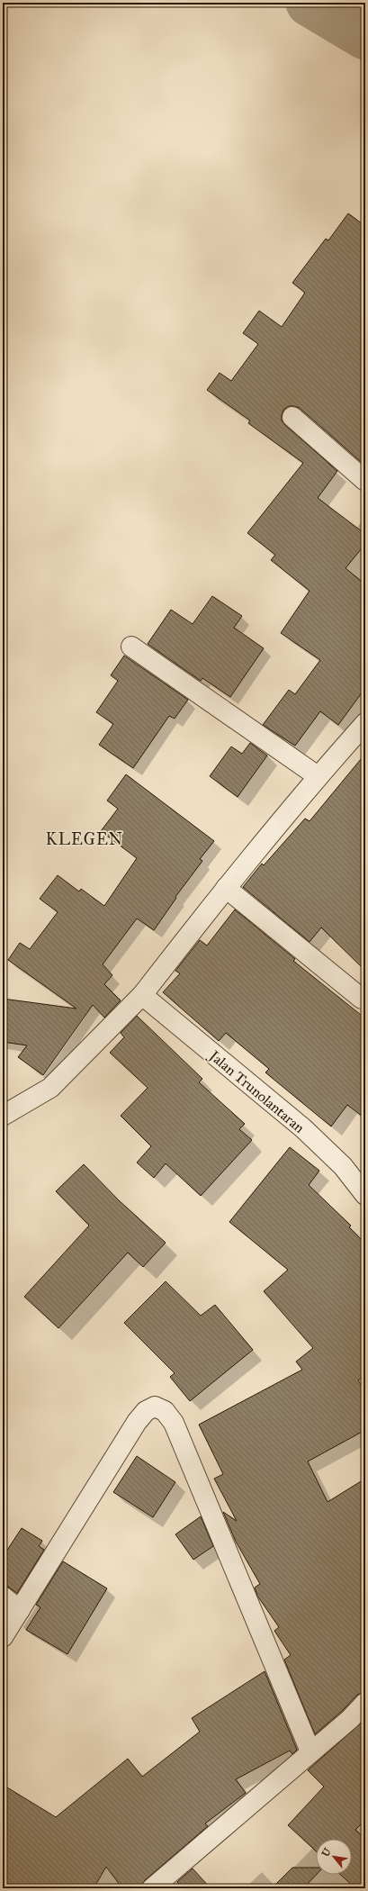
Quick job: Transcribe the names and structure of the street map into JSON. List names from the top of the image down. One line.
{"streets":{"street":["Jalan Trunolantaran"]},"districts":["KLEGEN"],"north":"top left"}
